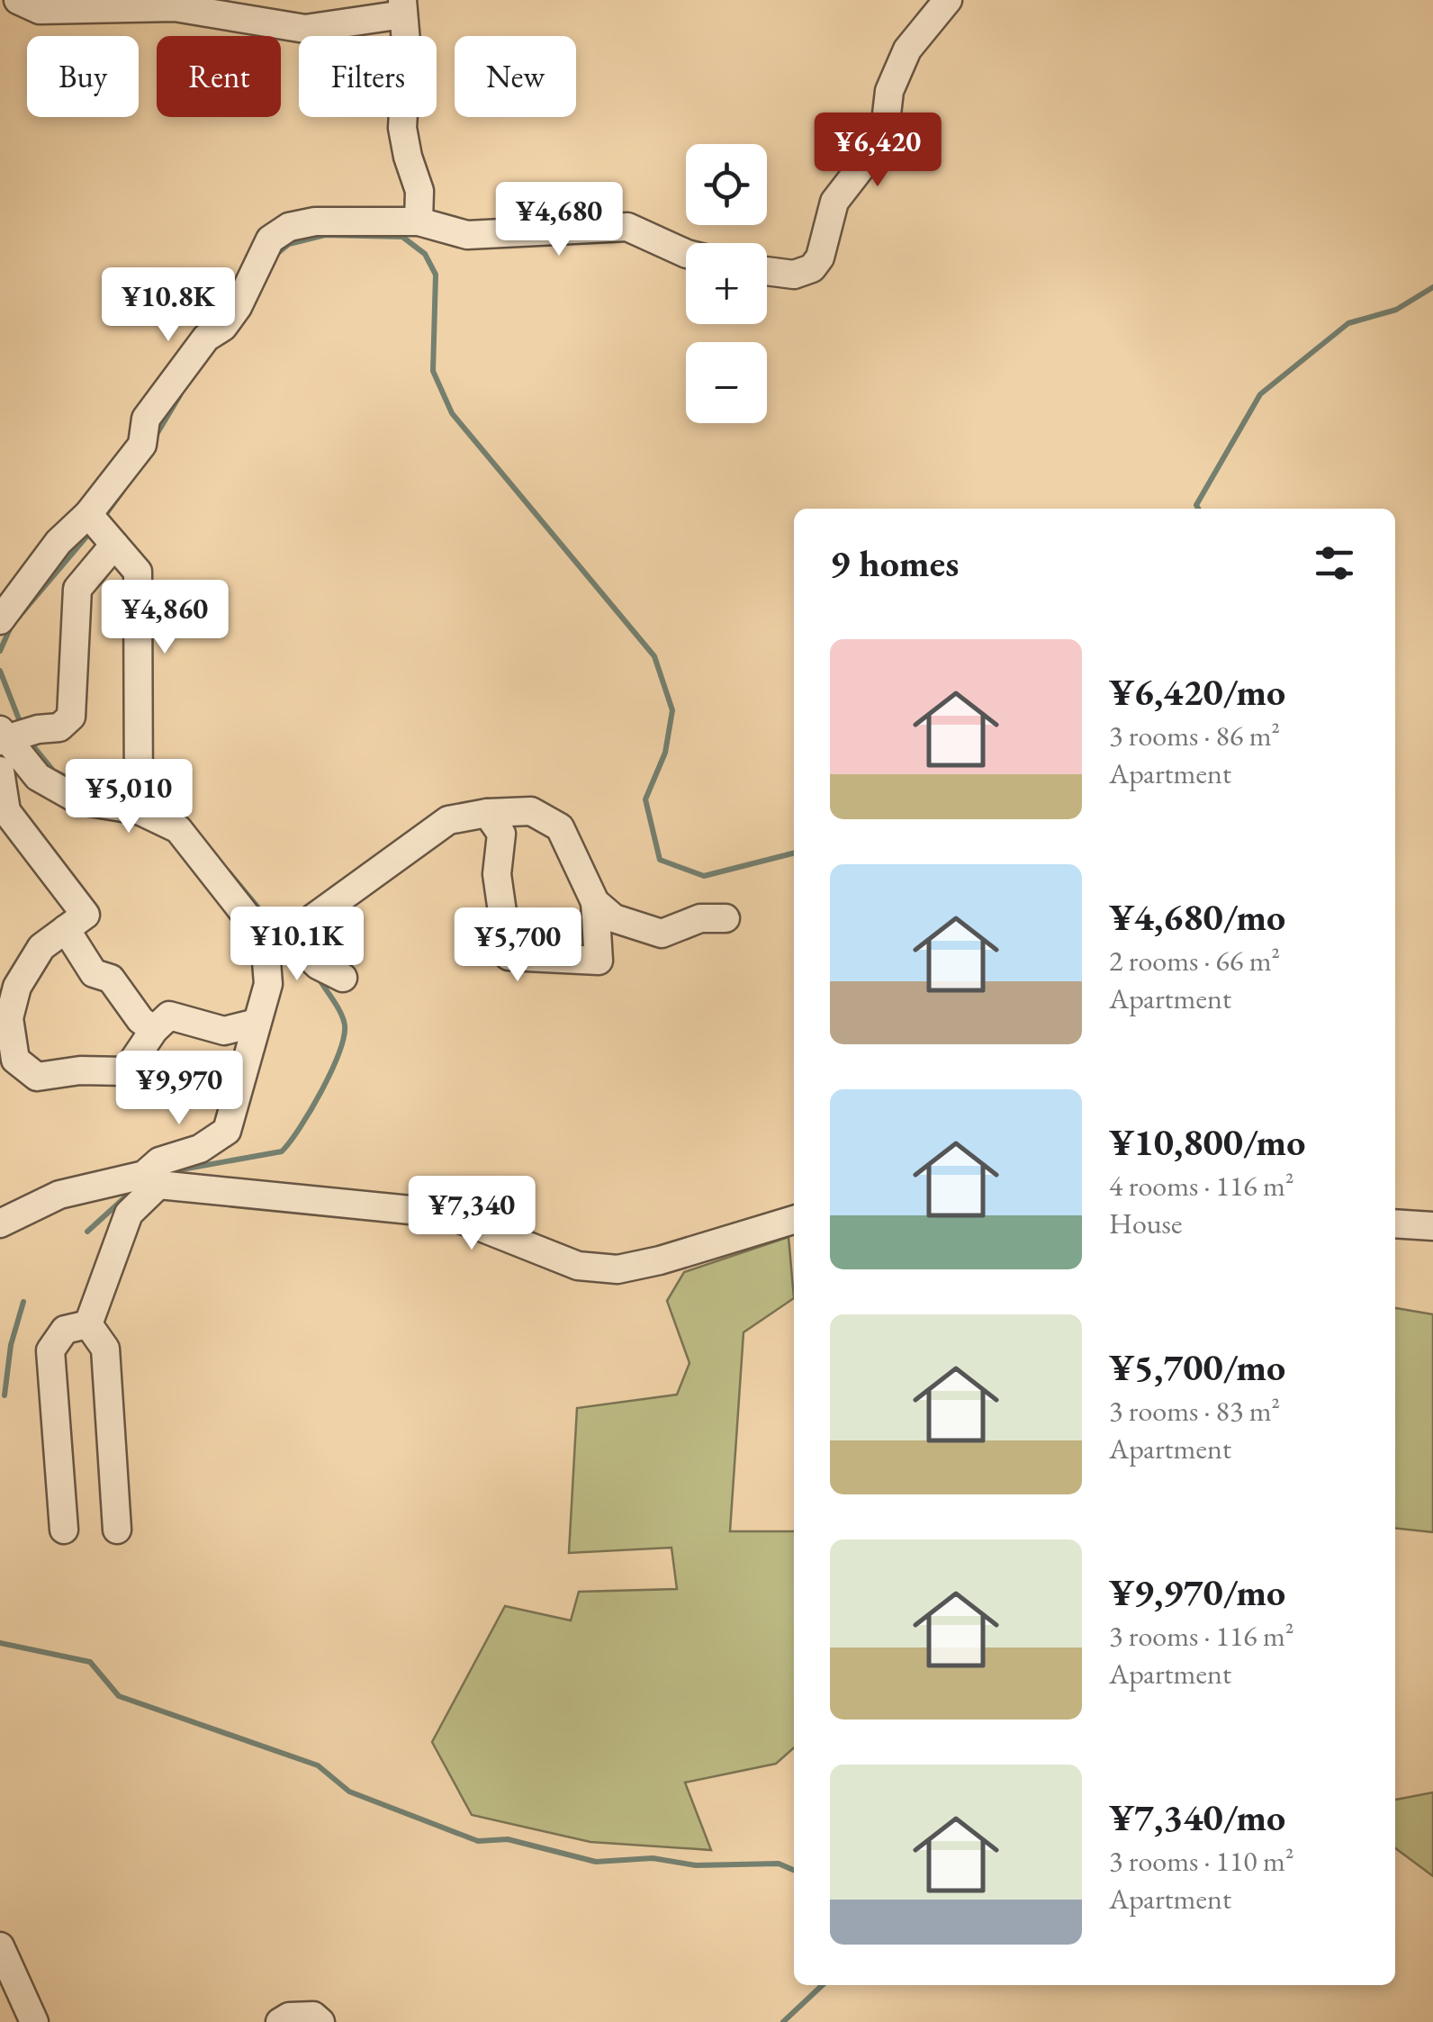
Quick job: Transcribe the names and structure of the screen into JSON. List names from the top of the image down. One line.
{"page":{"chip":["Buy","Rent","Filters","New"],"price":["¥6,420","¥4,680","¥10.8K","¥4,860","¥5,010","¥10.1K","¥5,700","¥9,970","¥7,340"],"map_buttons":["+","−"],"heading":"9 homes","list":[{"name":"¥6,420/mo","note":"3 rooms · 86 m² · Apartment"},{"name":"¥4,680/mo","note":"2 rooms · 66 m² · Apartment"},{"name":"¥10,800/mo","note":"4 rooms · 116 m² · House"},{"name":"¥5,700/mo","note":"3 rooms · 83 m² · Apartment"},{"name":"¥9,970/mo","note":"3 rooms · 116 m² · Apartment"},{"name":"¥7,340/mo","note":"3 rooms · 110 m² · Apartment"}]}}
